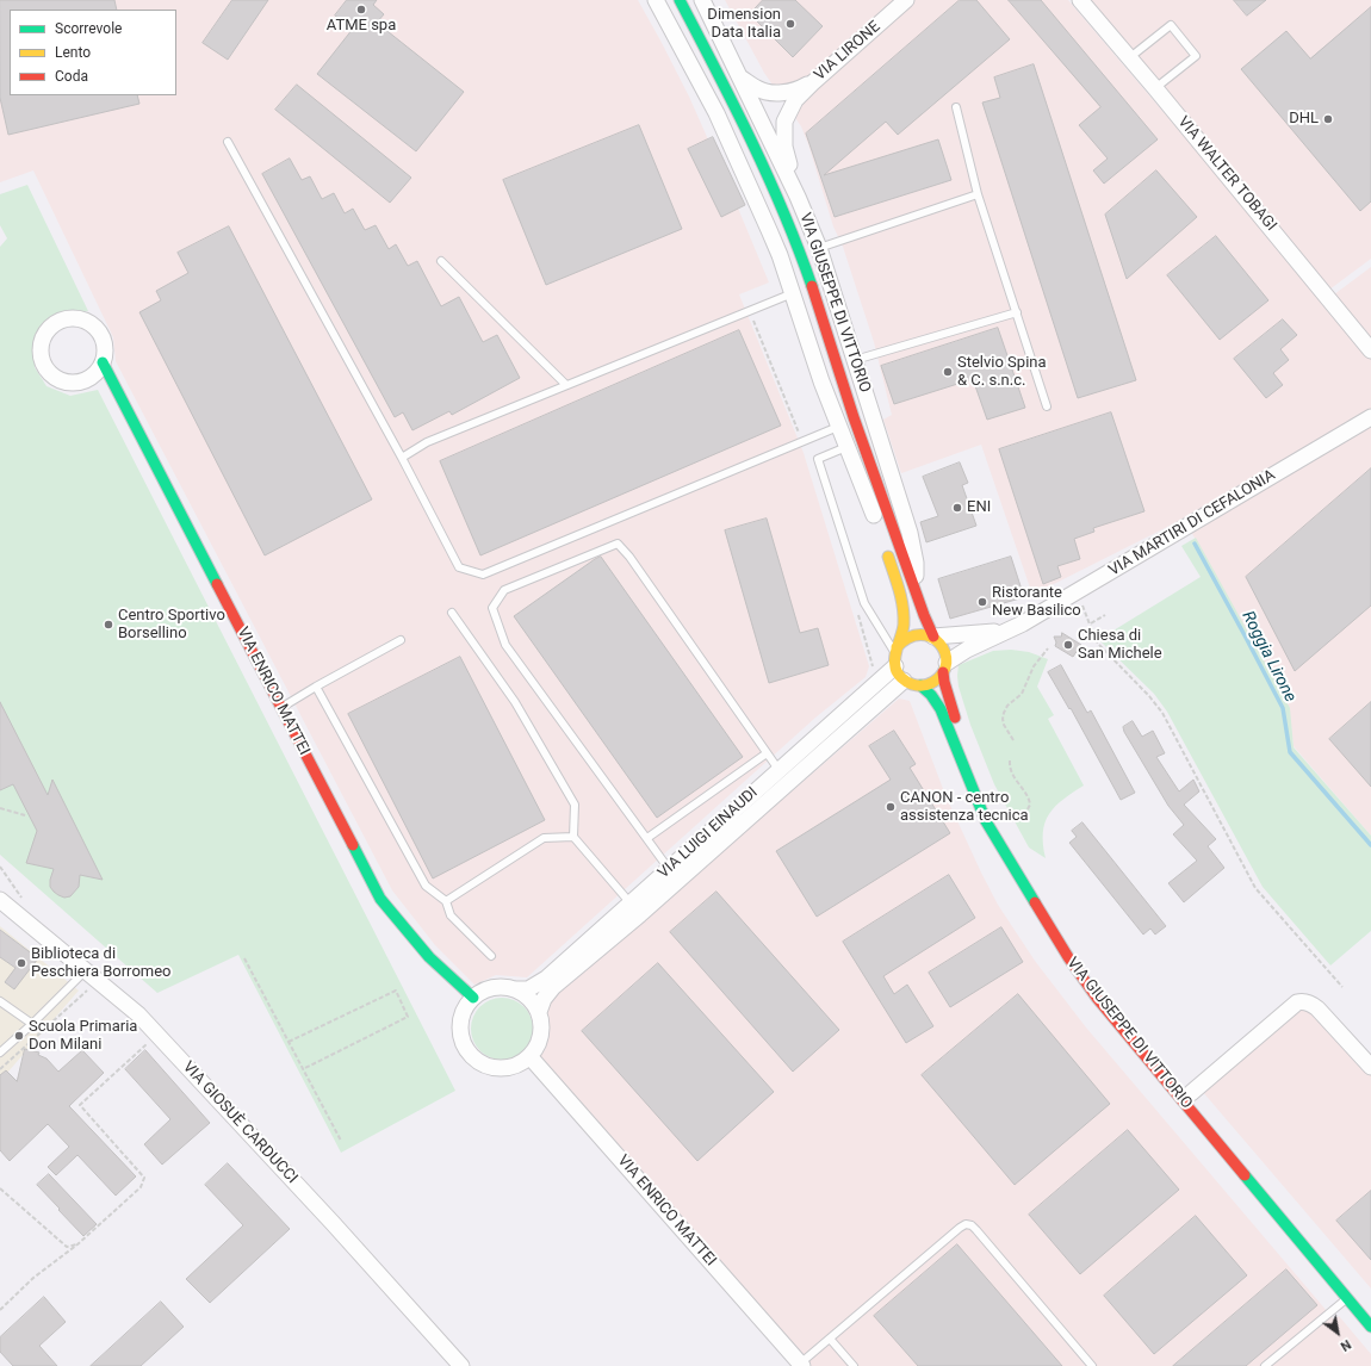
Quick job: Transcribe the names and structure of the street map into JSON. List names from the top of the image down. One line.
{"streets":{"main road":["VIA GIUSEPPE DI VITTORIO","VIA ENRICO MATTEI"],"street":["VIA LIRONE","VIA WALTER TOBAGI","VIA MARTIRI DI CEFALONIA","VIA LUIGI EINAUDI","VIA GIOSUÈ CARDUCCI"]},"crossings":[["VIA LIRONE","VIA GIUSEPPE DI VITTORIO"],["VIA GIUSEPPE DI VITTORIO","VIA MARTIRI DI CEFALONIA"],["VIA GIUSEPPE DI VITTORIO","VIA LUIGI EINAUDI"],["VIA MARTIRI DI CEFALONIA","VIA LUIGI EINAUDI"],["VIA ENRICO MATTEI","VIA LUIGI EINAUDI"]],"water":["Roggia Lirone"],"places":["ATME spa","Dimension Data Italia","DHL","Stelvio Spina & C. s.n.c.","ENI","Ristorante New Basilico","Centro Sportivo Borsellino","Chiesa di San Michele","CANON - centro assistenza tecnica","Biblioteca di Peschiera Borromeo","Scuola Primaria Don Milani"],"legend":["Scorrevole","Lento","Coda"],"north":"bottom right"}
